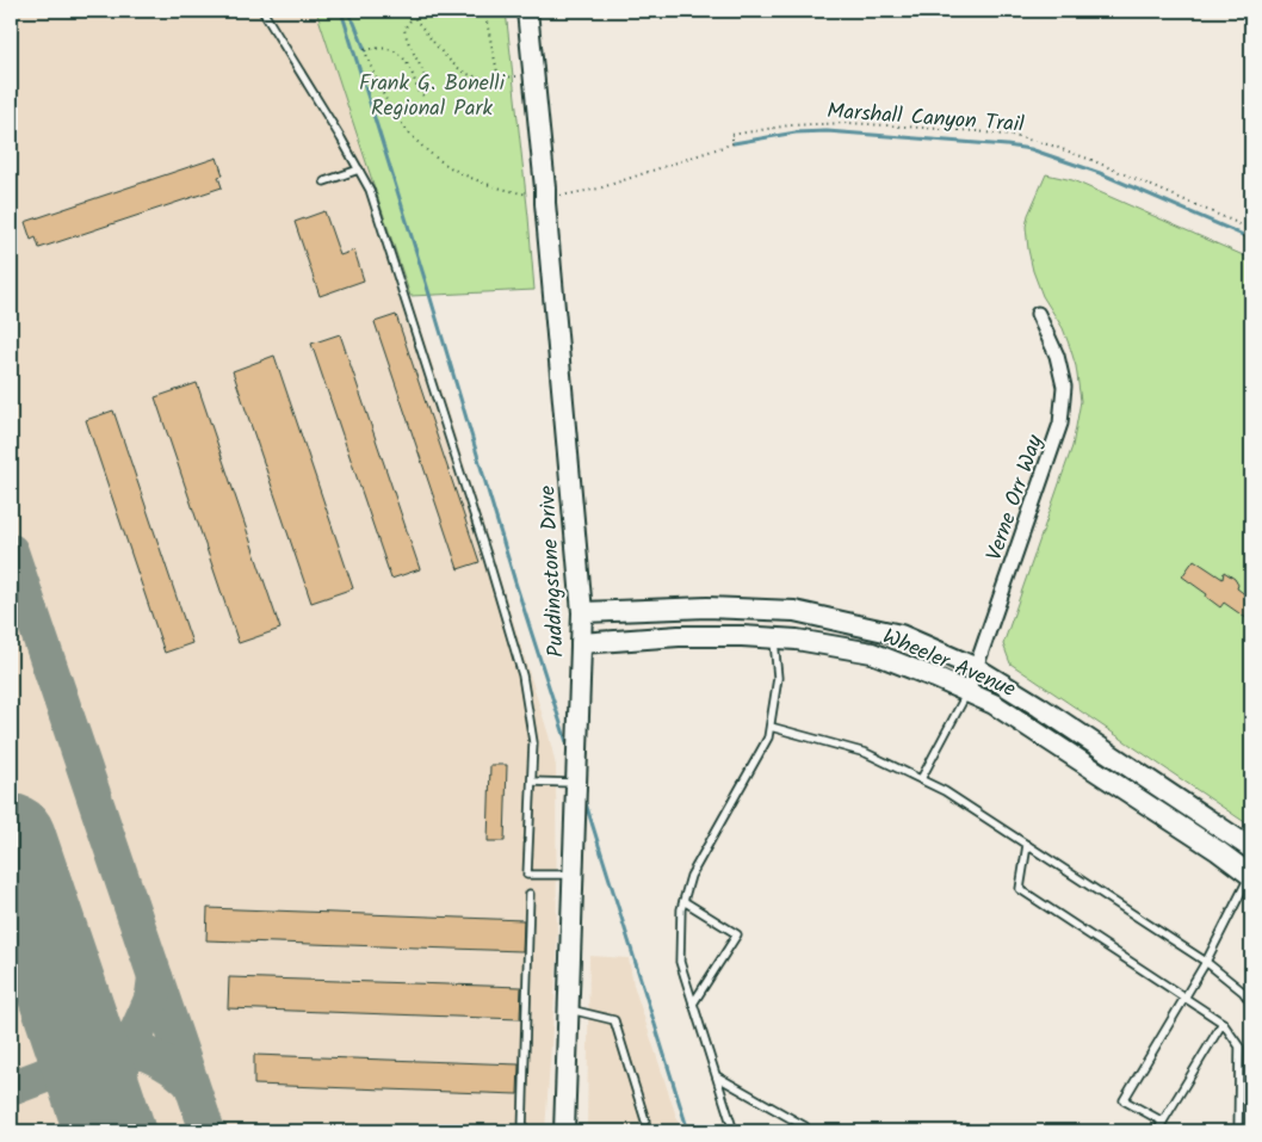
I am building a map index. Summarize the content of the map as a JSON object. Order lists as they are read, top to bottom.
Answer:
{
  "streets": {
    "street": ["Verne Orr Way", "Puddingstone Drive", "Wheeler Avenue"],
    "path": ["Marshall Canyon Trail"]
  },
  "crossings": [
    ["Verne Orr Way", "Wheeler Avenue"],
    ["Puddingstone Drive", "Wheeler Avenue"]
  ],
  "parks": ["Frank G. Bonelli Regional Park"]
}
